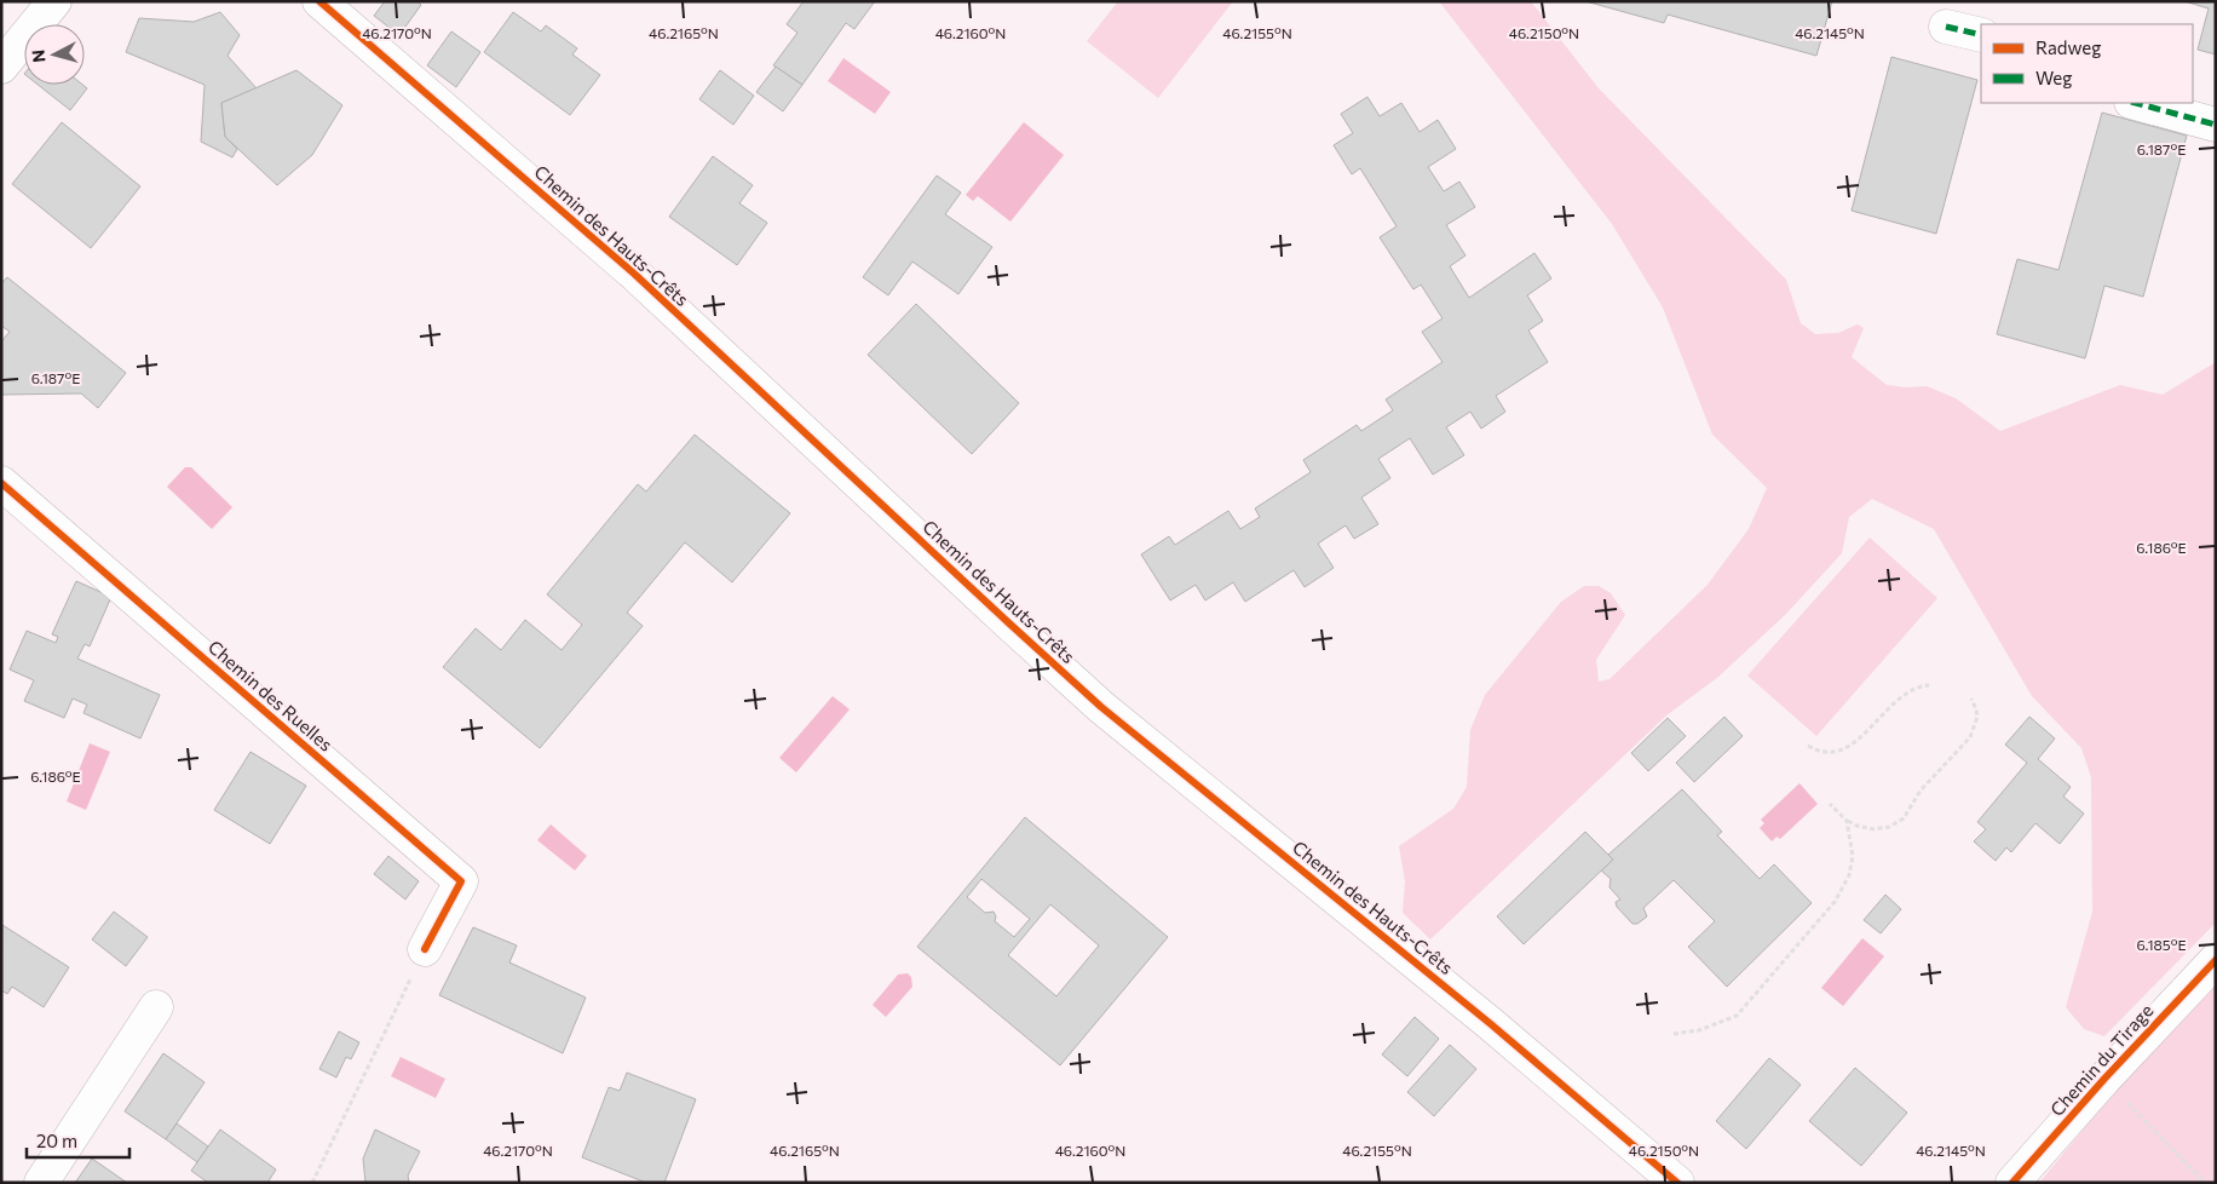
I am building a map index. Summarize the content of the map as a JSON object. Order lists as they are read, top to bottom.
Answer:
{
  "streets": {
    "street": ["Chemin des Hauts-Crêts", "Chemin des Ruelles", "Chemin du Tirage"]
  },
  "legend": ["Radweg", "Weg"],
  "scale_bar": "20 m",
  "north": "left",
  "coordinates": [
    "46.2170°N",
    "46.2165°N",
    "46.2160°N",
    "46.2155°N",
    "46.2150°N",
    "46.2145°N",
    "6.187°E",
    "6.186°E",
    "6.185°E"
  ]
}
